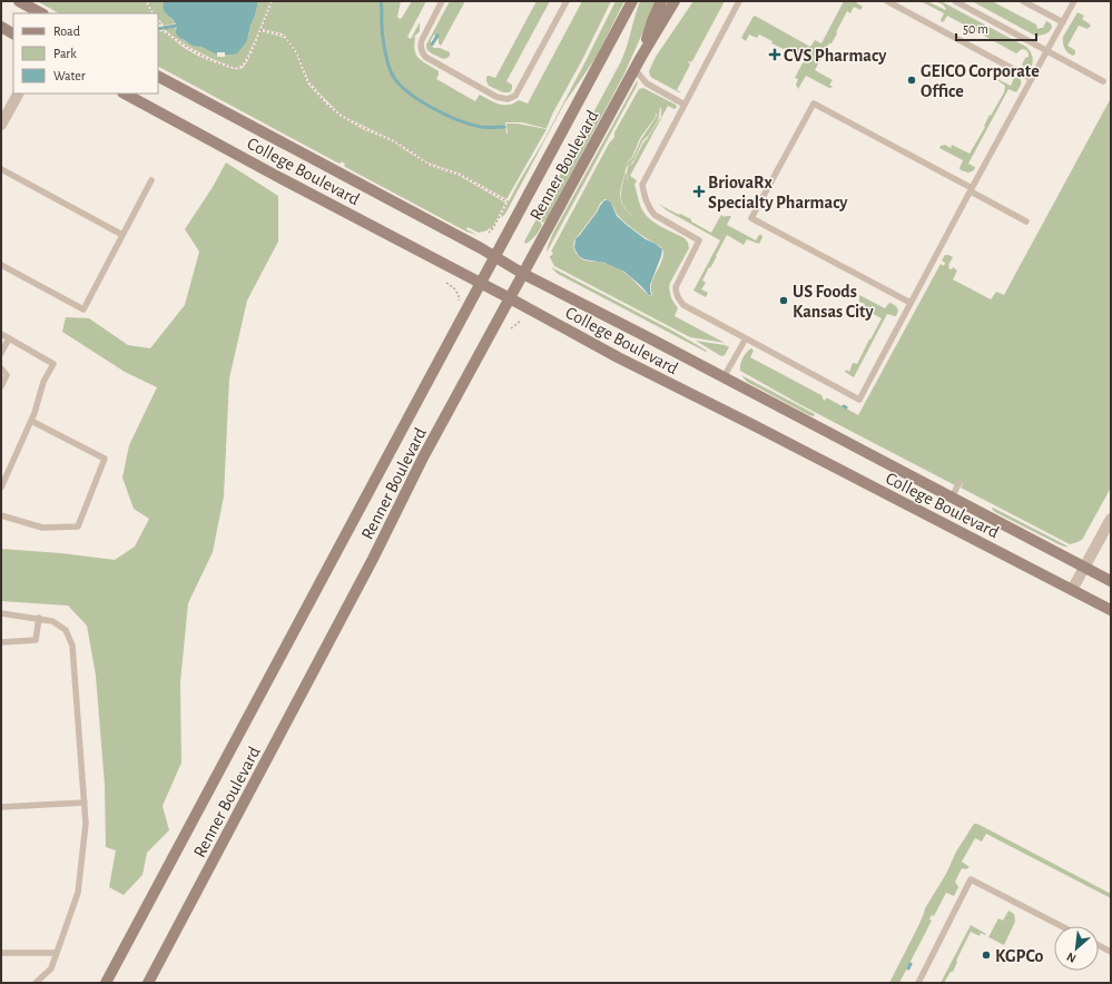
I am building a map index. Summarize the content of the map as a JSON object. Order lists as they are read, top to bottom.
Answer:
{
  "streets": {
    "main road": ["Renner Boulevard", "College Boulevard"]
  },
  "crossings": [
    ["Renner Boulevard", "College Boulevard"]
  ],
  "places": {
    "health": ["CVS Pharmacy", "BriovaRx Specialty Pharmacy"],
    "other": ["GEICO Corporate Office", "US Foods Kansas City", "KGPCo"]
  },
  "legend": ["Road", "Park", "Water"],
  "scale_bar": "50 m",
  "north": "bottom left"
}
